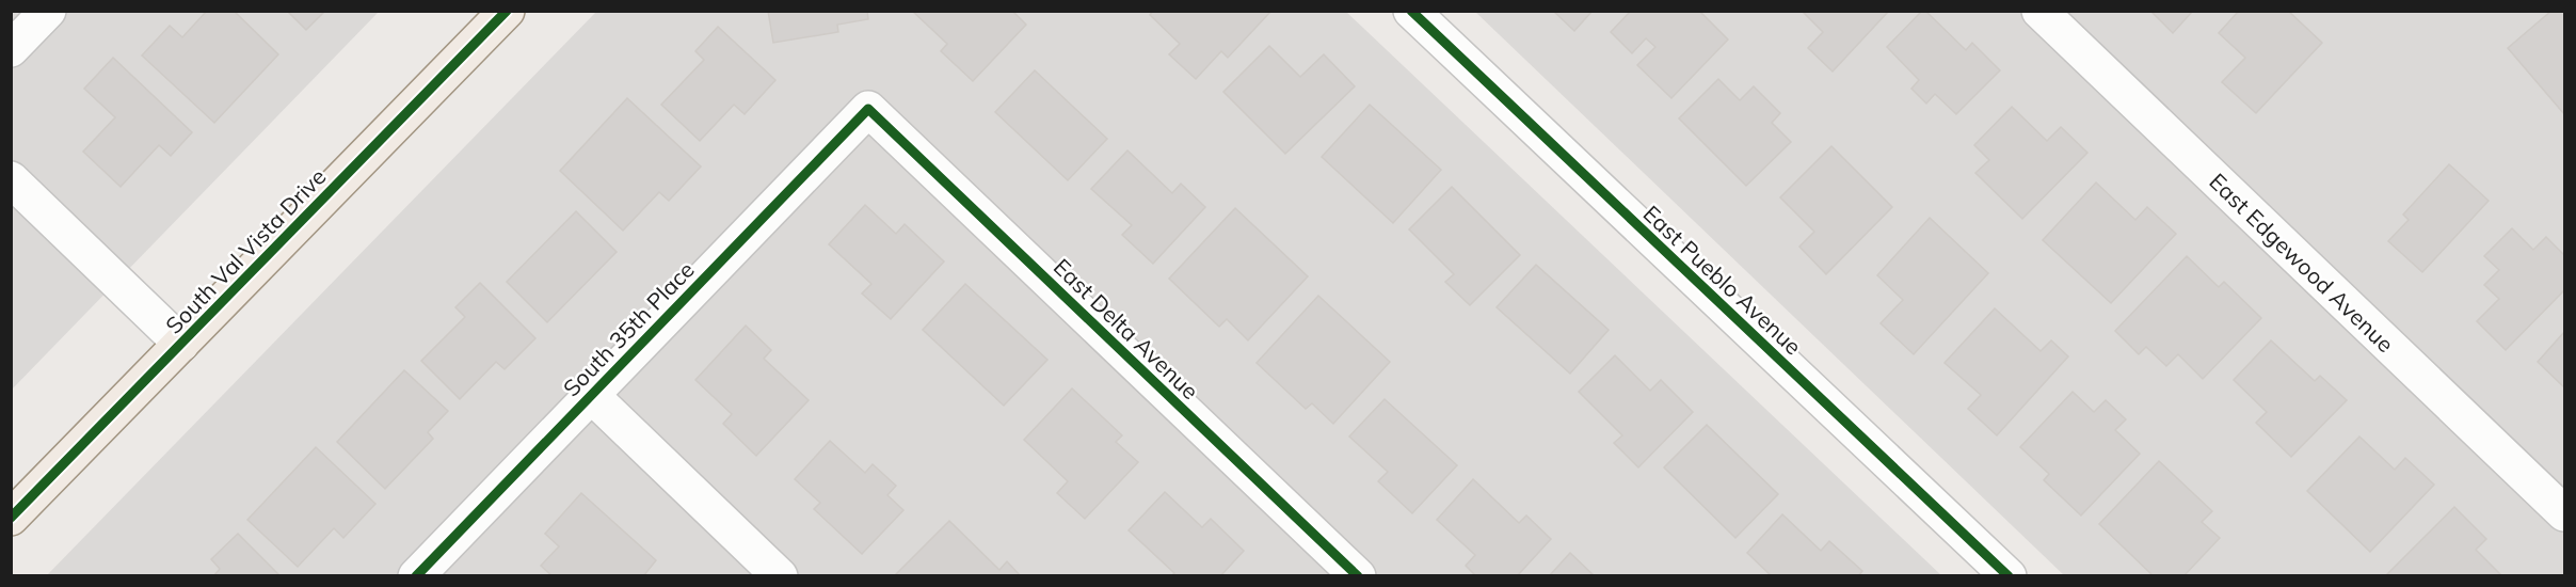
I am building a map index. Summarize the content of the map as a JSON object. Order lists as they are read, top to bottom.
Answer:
{
  "streets": {
    "main road": ["South Val Vista Drive"],
    "street": [
      "East Edgewood Avenue",
      "East Pueblo Avenue",
      "South 35th Place",
      "East Delta Avenue"
    ]
  },
  "crossings": [
    ["South 35th Place", "East Delta Avenue"]
  ]
}
